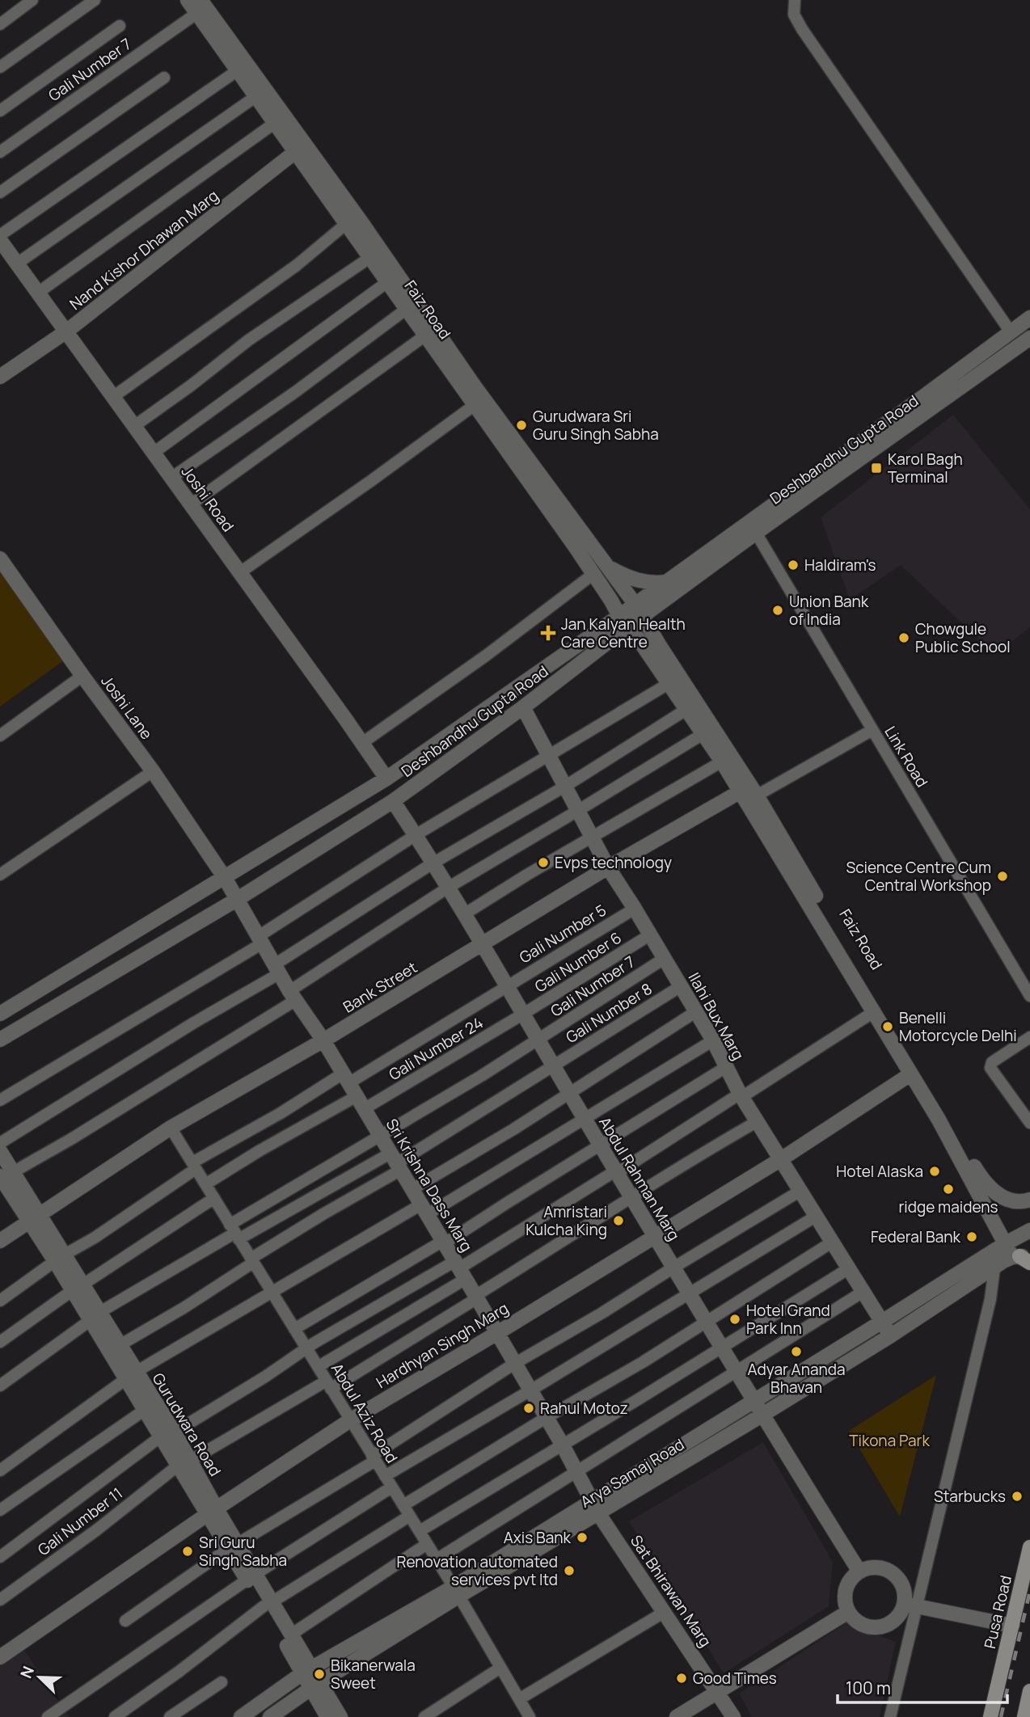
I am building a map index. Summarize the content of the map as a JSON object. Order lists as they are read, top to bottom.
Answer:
{
  "streets": {
    "main road": ["Pusa Road"],
    "street": [
      "Gali Number 7",
      "Nand Kishor Dhawan Marg",
      "Faiz Road",
      "Deshbandhu Gupta Road",
      "Joshi Road",
      "Joshi Lane",
      "Link Road",
      "Gali Number 5",
      "Gali Number 6",
      "Bank Street",
      "Gali Number 8",
      "Ilahi Bux Marg",
      "Gali Number 24",
      "Abdul Rahman Marg",
      "Sri Krishna Dass Marg",
      "Hardhyan Singh Marg",
      "Abdul Aziz Road",
      "Gurudwara Road",
      "Arya Samaj Road",
      "Gali Number 11",
      "Sat Bhirawan Marg"
    ]
  },
  "crossings": [
    ["Gali Number 7", "Faiz Road"],
    ["Gali Number 7", "Ilahi Bux Marg"],
    ["Gali Number 7", "Abdul Rahman Marg"],
    ["Gali Number 7", "Sri Krishna Dass Marg"],
    ["Gali Number 7", "Abdul Aziz Road"],
    ["Nand Kishor Dhawan Marg", "Faiz Road"],
    ["Nand Kishor Dhawan Marg", "Joshi Road"],
    ["Faiz Road", "Deshbandhu Gupta Road"],
    ["Faiz Road", "Bank Street"],
    ["Faiz Road", "Hardhyan Singh Marg"],
    ["Faiz Road", "Arya Samaj Road"],
    ["Deshbandhu Gupta Road", "Joshi Road"],
    ["Deshbandhu Gupta Road", "Joshi Lane"],
    ["Deshbandhu Gupta Road", "Link Road"],
    ["Deshbandhu Gupta Road", "Ilahi Bux Marg"],
    ["Deshbandhu Gupta Road", "Abdul Rahman Marg"],
    ["Deshbandhu Gupta Road", "Sri Krishna Dass Marg"],
    ["Joshi Lane", "Sri Krishna Dass Marg"],
    ["Gali Number 5", "Ilahi Bux Marg"],
    ["Gali Number 5", "Abdul Rahman Marg"],
    ["Gali Number 5", "Sri Krishna Dass Marg"],
    ["Gali Number 5", "Abdul Aziz Road"],
    ["Gali Number 5", "Gurudwara Road"],
    ["Gali Number 6", "Ilahi Bux Marg"],
    ["Gali Number 6", "Gali Number 24"],
    ["Gali Number 6", "Abdul Rahman Marg"],
    ["Bank Street", "Ilahi Bux Marg"],
    ["Bank Street", "Abdul Rahman Marg"],
    ["Bank Street", "Sri Krishna Dass Marg"],
    ["Bank Street", "Abdul Aziz Road"],
    ["Bank Street", "Gurudwara Road"],
    ["Gali Number 8", "Ilahi Bux Marg"],
    ["Gali Number 8", "Abdul Rahman Marg"],
    ["Gali Number 8", "Sri Krishna Dass Marg"],
    ["Ilahi Bux Marg", "Hardhyan Singh Marg"],
    ["Ilahi Bux Marg", "Arya Samaj Road"],
    ["Ilahi Bux Marg", "Gali Number 11"],
    ["Gali Number 24", "Abdul Rahman Marg"],
    ["Gali Number 24", "Sri Krishna Dass Marg"],
    ["Gali Number 24", "Abdul Aziz Road"],
    ["Abdul Rahman Marg", "Hardhyan Singh Marg"],
    ["Abdul Rahman Marg", "Arya Samaj Road"],
    ["Abdul Rahman Marg", "Gali Number 11"],
    ["Sri Krishna Dass Marg", "Hardhyan Singh Marg"],
    ["Sri Krishna Dass Marg", "Arya Samaj Road"],
    ["Sri Krishna Dass Marg", "Gali Number 11"],
    ["Sri Krishna Dass Marg", "Sat Bhirawan Marg"],
    ["Hardhyan Singh Marg", "Abdul Aziz Road"],
    ["Hardhyan Singh Marg", "Gurudwara Road"],
    ["Abdul Aziz Road", "Arya Samaj Road"],
    ["Abdul Aziz Road", "Gali Number 11"],
    ["Gurudwara Road", "Arya Samaj Road"],
    ["Gurudwara Road", "Gali Number 11"],
    ["Arya Samaj Road", "Sat Bhirawan Marg"]
  ],
  "parks": ["Tikona Park"],
  "places": {
    "other": [
      "Gurudwara Sri Guru Singh Sabha",
      "Haldiram's",
      "Union Bank of India",
      "Chowgule Public School",
      "Evps technology",
      "Science Centre Cum Central Workshop",
      "Benelli Motorcycle Delhi",
      "Hotel Alaska",
      "ridge maidens",
      "Amristari Kulcha King",
      "Federal Bank",
      "Hotel Grand Park Inn",
      "Adyar Ananda Bhavan",
      "Rahul Motoz",
      "Starbucks",
      "Axis Bank",
      "Sri Guru Singh Sabha",
      "Renovation automated services pvt ltd",
      "Bikanerwala Sweet",
      "Good Times"
    ],
    "transit": ["Karol Bagh Terminal"],
    "health": ["Jan Kalyan Health Care Centre"]
  },
  "scale_bar": "100 m",
  "north": "top left"
}
